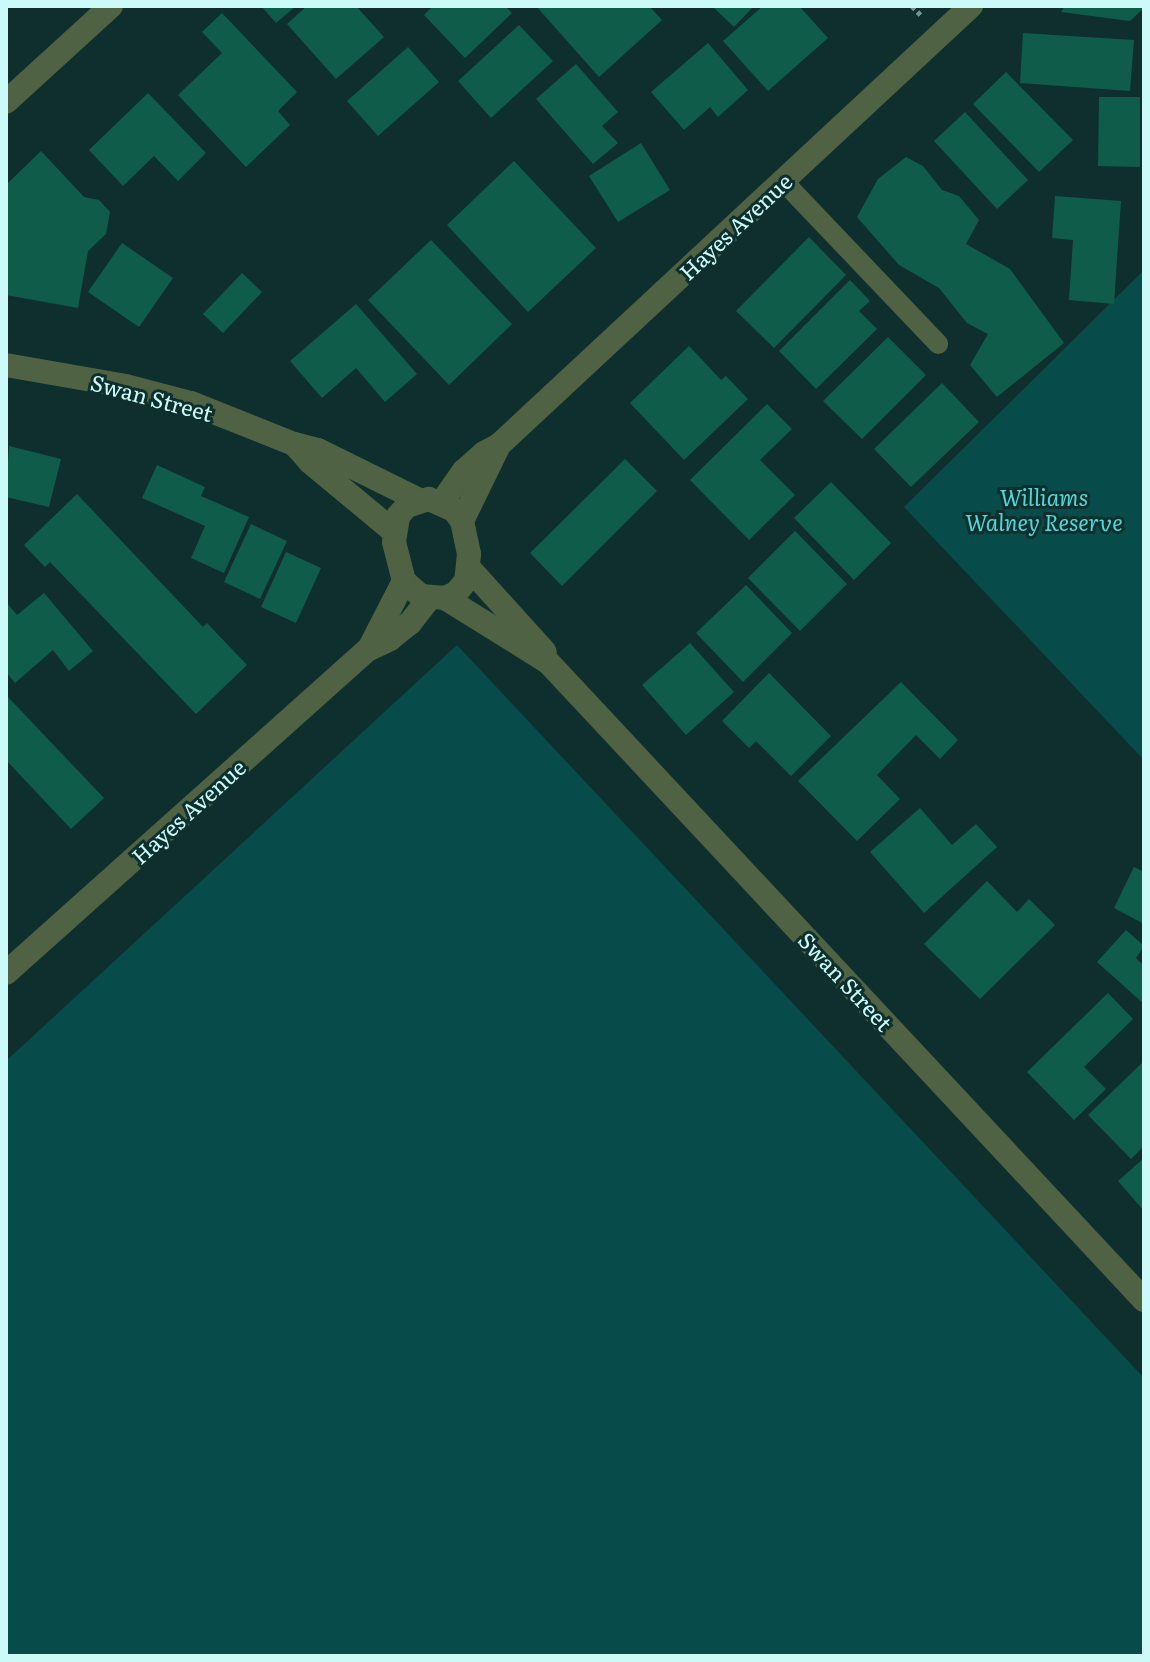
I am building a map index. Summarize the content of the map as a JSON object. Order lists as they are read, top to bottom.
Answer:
{
  "streets": {
    "street": ["Hayes Avenue", "Swan Street"]
  },
  "crossings": [
    ["Hayes Avenue", "Swan Street"]
  ],
  "parks": ["Williams Walney Reserve"]
}
